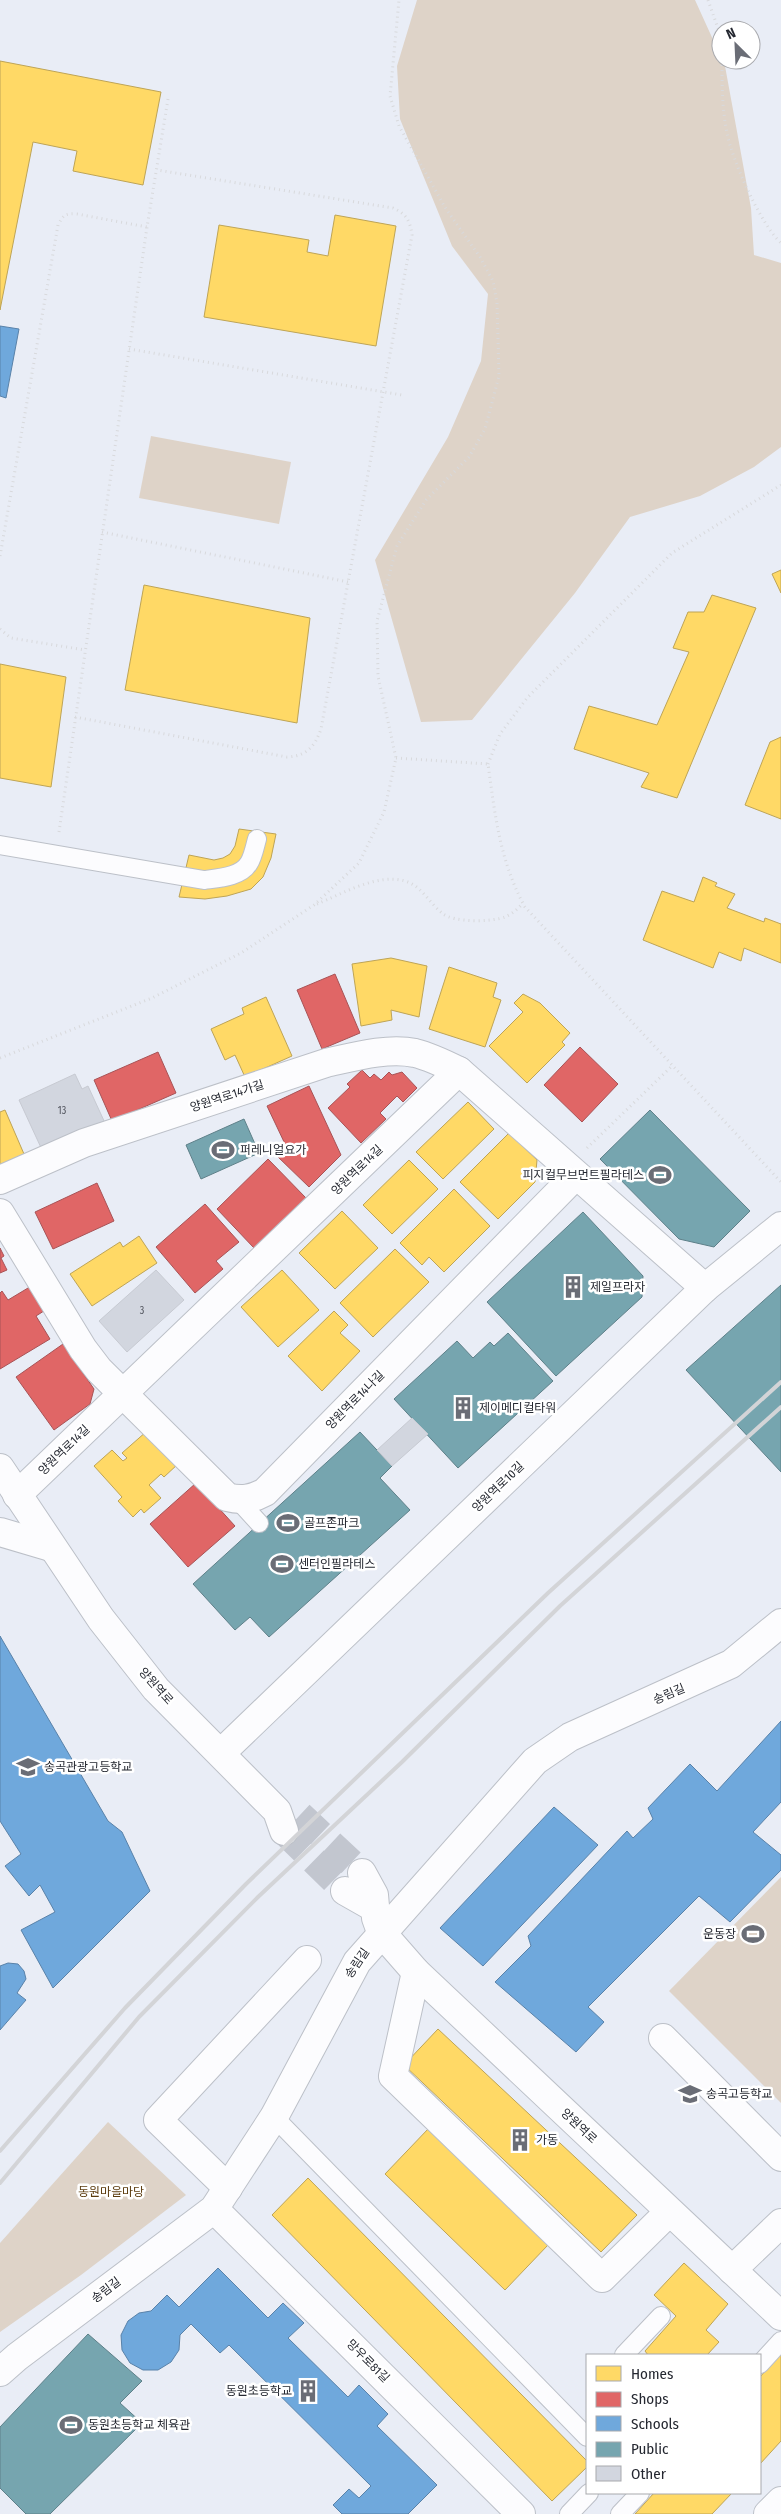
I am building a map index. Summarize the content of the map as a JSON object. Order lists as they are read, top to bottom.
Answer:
{
  "streets": {
    "street": [
      "양원역로14가길",
      "양원역로14길",
      "양원역로14나길",
      "양원역로10길",
      "양원역로",
      "송림길",
      "망우로81길"
    ]
  },
  "crossings": [
    ["양원역로14가길", "양원역로14길"],
    ["양원역로14길", "양원역로"],
    ["양원역로10길", "양원역로"],
    ["양원역로", "송림길"],
    ["송림길", "망우로81길"]
  ],
  "parks": ["동원마을마당"],
  "places": {
    "sports": [
      "퍼레니얼요가",
      "피지컬무브먼트필라테스",
      "골프존파크",
      "센터인필라테스",
      "운동장",
      "동원초등학교 체육관"
    ],
    "building": [
      "제일프라자",
      "제이메디컬타워",
      "가동",
      "동원초등학교"
    ],
    "school or university": ["송곡관광고등학교", "송곡고등학교"]
  },
  "house_numbers": ["13", "3"],
  "legend": [
    "Homes",
    "Shops",
    "Schools",
    "Public",
    "Other"
  ],
  "north": "top left"
}
